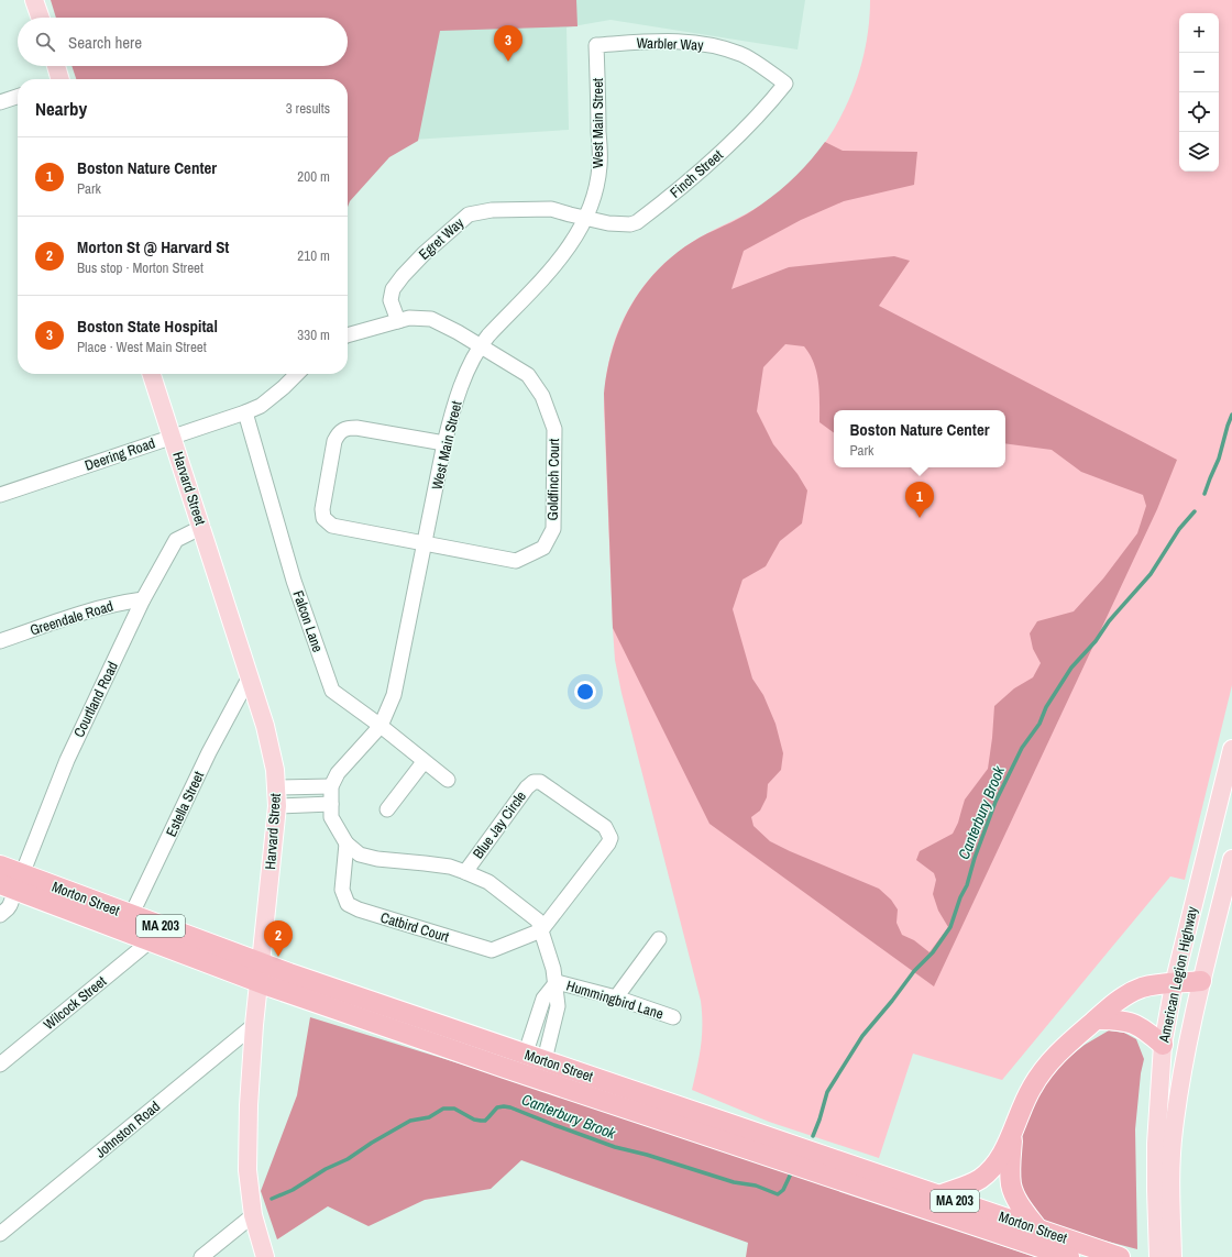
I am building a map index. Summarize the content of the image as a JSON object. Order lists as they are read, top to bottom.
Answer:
{
  "streets": {
    "highway": ["Morton Street", "MA 203"],
    "main road": ["Harvard Street", "American Legion Highway"],
    "street": [
      "Warbler Way",
      "West Main Street",
      "Finch Street",
      "Egret Way",
      "Deering Road",
      "Goldfinch Court",
      "Greendale Road",
      "Falcon Lane",
      "Courtland Road",
      "Estella Street",
      "Blue Jay Circle",
      "Catbird Court",
      "Hummingbird Lane",
      "Wilcock Street",
      "Johnston Road"
    ]
  },
  "crossings": [
    ["Warbler Way", "West Main Street"],
    ["Warbler Way", "Finch Street"],
    ["West Main Street", "Finch Street"],
    ["West Main Street", "Egret Way"],
    ["West Main Street", "Goldfinch Court"],
    ["West Main Street", "Falcon Lane"],
    ["Finch Street", "Egret Way"],
    ["Deering Road", "Harvard Street"],
    ["Deering Road", "Falcon Lane"],
    ["Harvard Street", "Courtland Road"],
    ["Harvard Street", "Estella Street"],
    ["Harvard Street", "Morton Street"],
    ["Harvard Street", "Johnston Road"],
    ["Greendale Road", "Courtland Road"],
    ["Courtland Road", "Morton Street"],
    ["Estella Street", "Morton Street"],
    ["Blue Jay Circle", "Catbird Court"],
    ["Morton Street", "Wilcock Street"]
  ],
  "water": ["Canterbury Brook"],
  "page": {
    "map_buttons": ["+", "−"],
    "search": "Search here",
    "pins": ["3", "1", "2"],
    "heading": ["Nearby", "3 results"],
    "list": [
      {
        "mark": "1",
        "name": "Boston Nature Center",
        "note": "Park",
        "value": "200 m"
      },
      {
        "mark": "2",
        "name": "Morton St @ Harvard St",
        "note": "Bus stop · Morton Street",
        "value": "210 m"
      },
      {
        "mark": "3",
        "name": "Boston State Hospital",
        "note": "Place · West Main Street",
        "value": "330 m"
      }
    ],
    "popup": ["Boston Nature Center", "Park"]
  }
}
